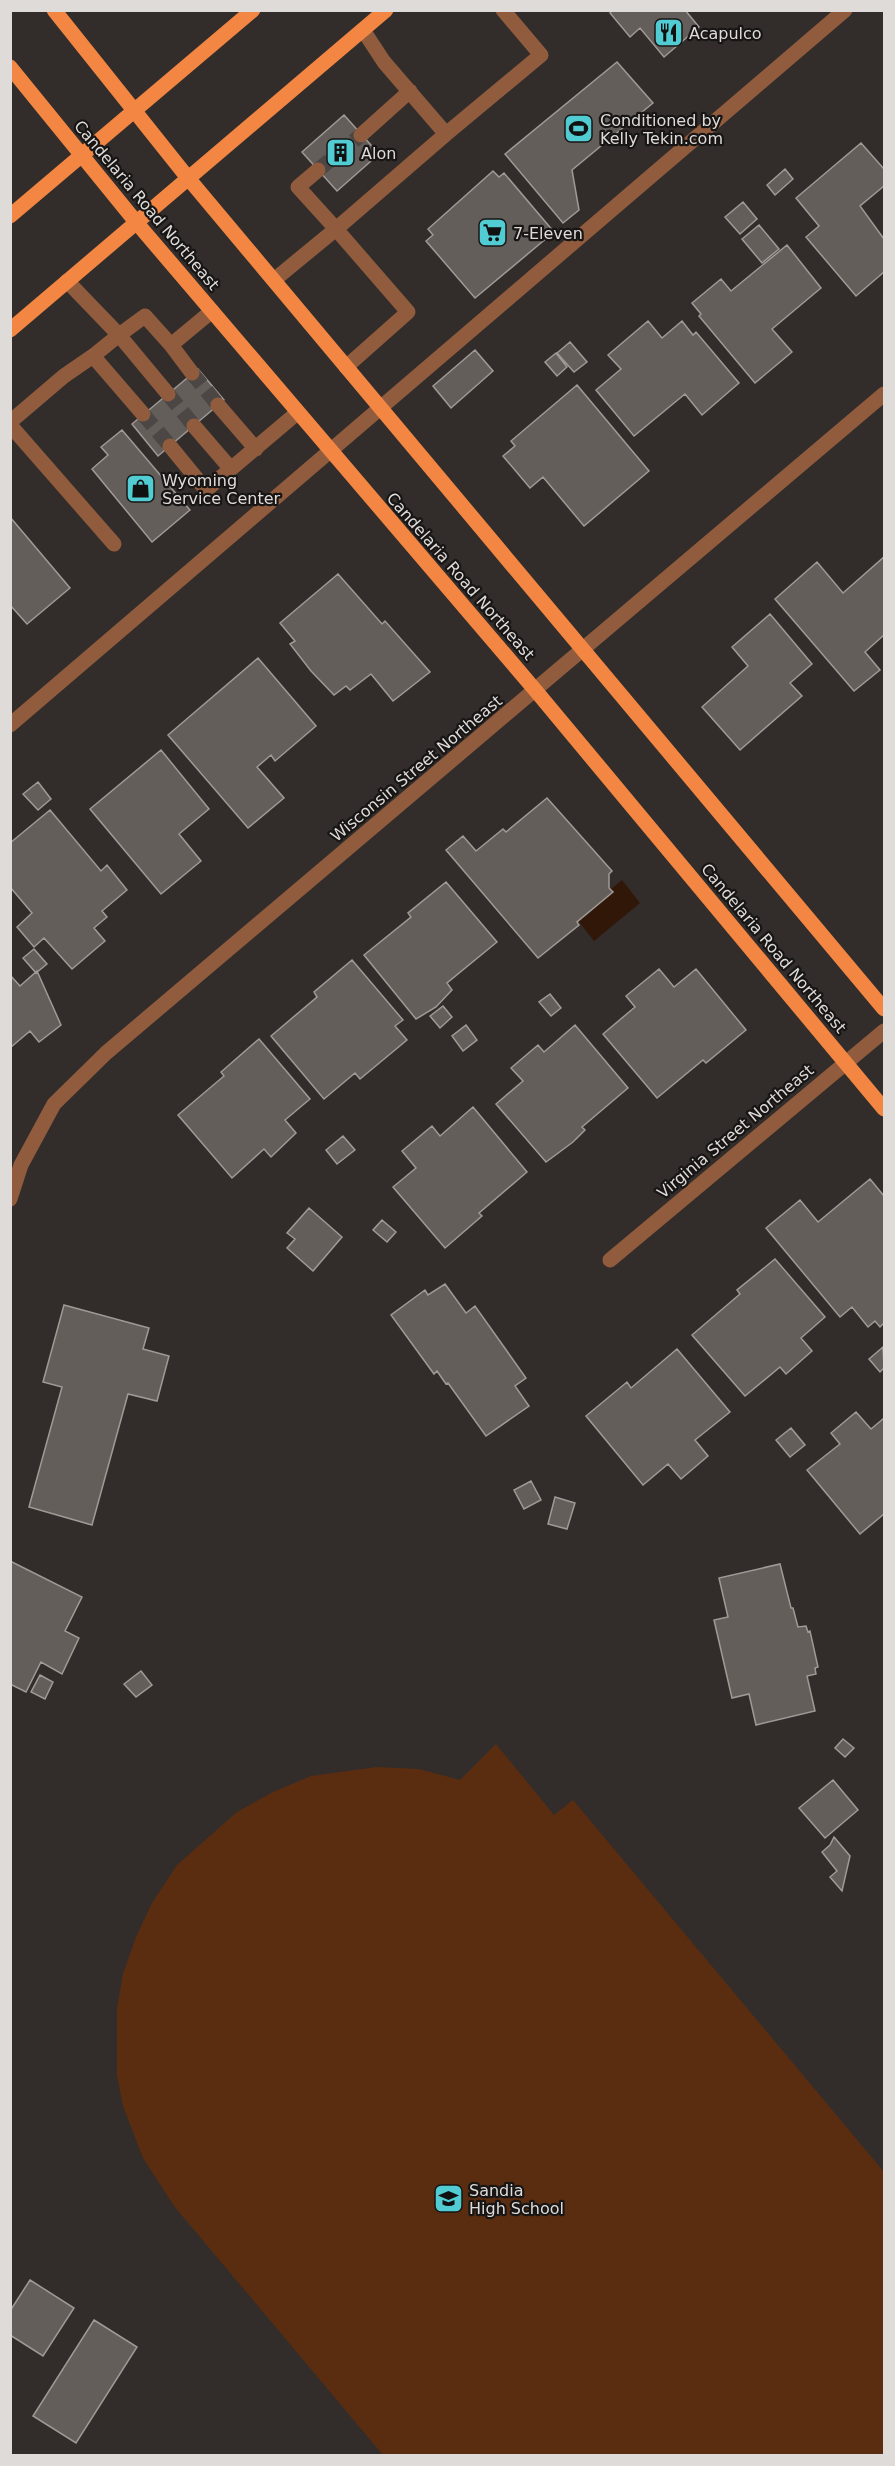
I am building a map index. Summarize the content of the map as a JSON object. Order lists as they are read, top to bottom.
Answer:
{
  "streets": {
    "main road": ["Candelaria Road Northeast"],
    "street": ["Wisconsin Street Northeast", "Virginia Street Northeast"]
  },
  "crossings": [
    ["Candelaria Road Northeast", "Wisconsin Street Northeast"],
    ["Candelaria Road Northeast", "Virginia Street Northeast"]
  ],
  "places": {
    "restaurant": ["Acapulco"],
    "sports": ["Conditioned by Kelly Tekin.com"],
    "building": ["Alon"],
    "supermarket": ["7-Eleven"],
    "shop": ["Wyoming Service Center"],
    "school or university": ["Sandia High School"]
  }
}
